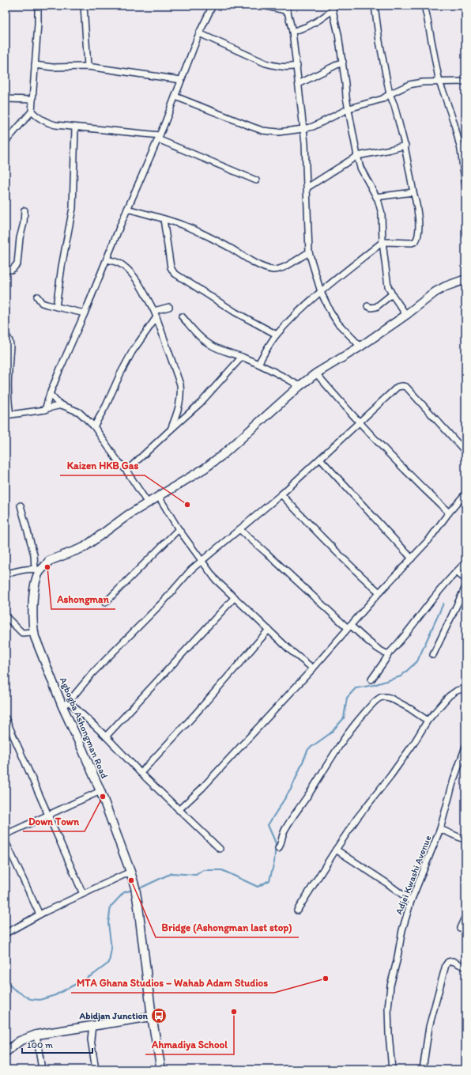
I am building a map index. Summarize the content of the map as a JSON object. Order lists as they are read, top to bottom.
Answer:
{
  "streets": {
    "street": ["Agbogba Ashongman Road", "Adjei Kwashi Avenue"]
  },
  "places": {
    "other": [
      "Kaizen HKB Gas",
      "Ashongman",
      "Down Town",
      "Bridge (Ashongman last stop)",
      "MTA Ghana Studios – Wahab Adam Studios",
      "Ahmadiya School"
    ],
    "bus stop": ["Abidjan Junction"]
  },
  "scale_bar": "100 m"
}
